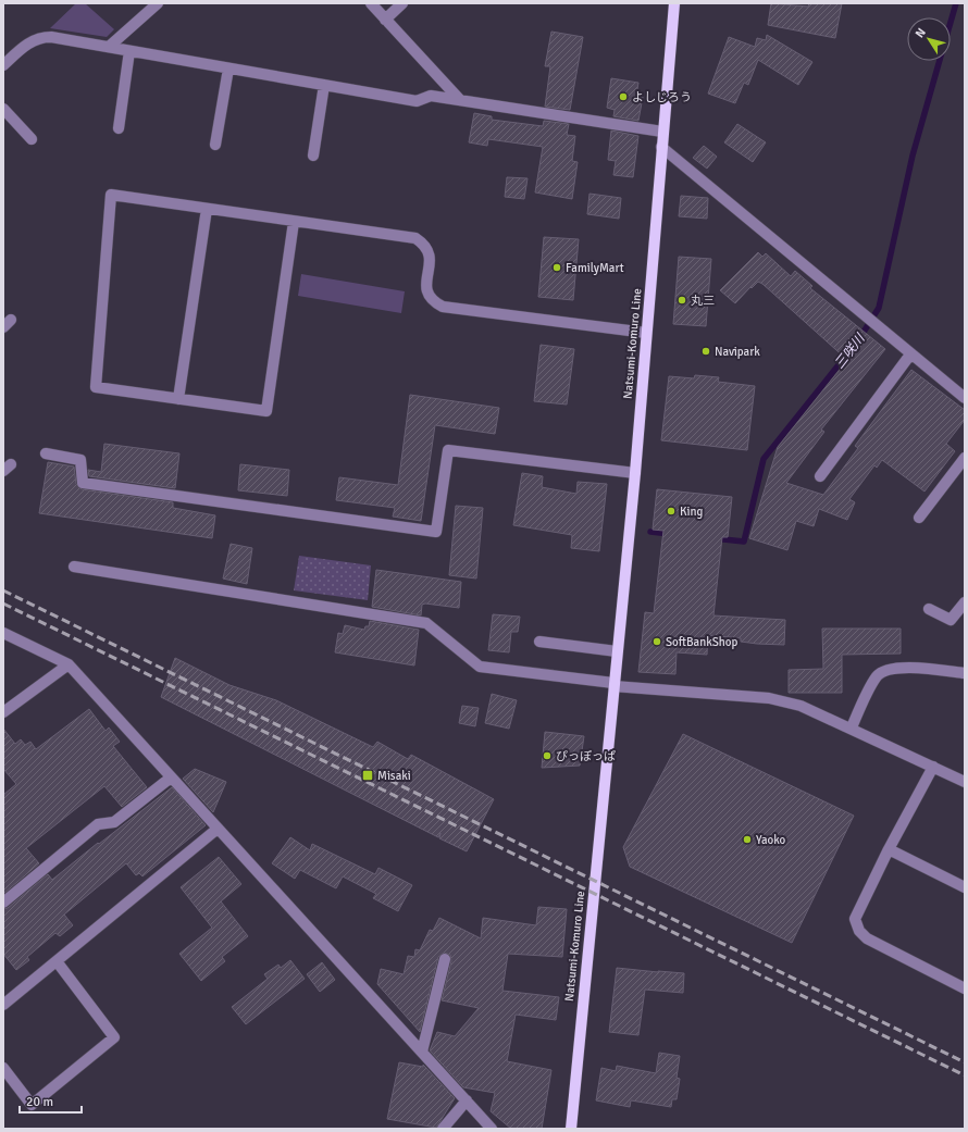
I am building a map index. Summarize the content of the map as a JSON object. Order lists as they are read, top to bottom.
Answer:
{
  "streets": {
    "main road": ["Natsumi-Komuro Line"]
  },
  "water": ["三咲川"],
  "places": {
    "other": [
      "よしじろう",
      "FamilyMart",
      "丸三",
      "Navipark",
      "King",
      "SoftBankShop",
      "ぴっぽっぱ",
      "Yaoko"
    ],
    "transit": ["Misaki"]
  },
  "scale_bar": "20 m",
  "north": "top left"
}
